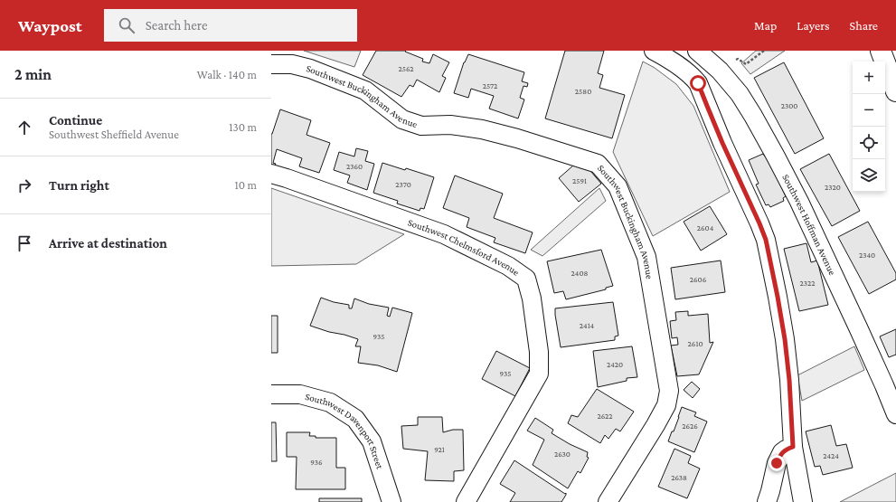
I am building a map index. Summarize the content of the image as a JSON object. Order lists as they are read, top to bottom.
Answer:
{
  "streets": {
    "street": [
      "Southwest Buckingham Avenue",
      "Southwest Hoffman Avenue",
      "Southwest Chelmsford Avenue",
      "Southwest Davenport Street"
    ]
  },
  "house_numbers": [
    "2562",
    "2572",
    "2580",
    "2300",
    "2360",
    "2591",
    "2370",
    "2320",
    "2604",
    "2340",
    "2408",
    "2606",
    "2322",
    "2414",
    "935",
    "2610",
    "2420",
    "935",
    "2622",
    "2626",
    "921",
    "2630",
    "2424",
    "936",
    "2638"
  ],
  "page": {
    "header": "Waypost",
    "search": "Search here",
    "nav": ["Map", "Layers", "Share"],
    "heading": ["2 min", "Walk · 140 m"],
    "map_buttons": ["+", "−"],
    "list": [
      ["Continue", "Southwest Sheffield Avenue", "130 m"],
      ["Turn right", "10 m"],
      "Arrive at destination"
    ]
  }
}
